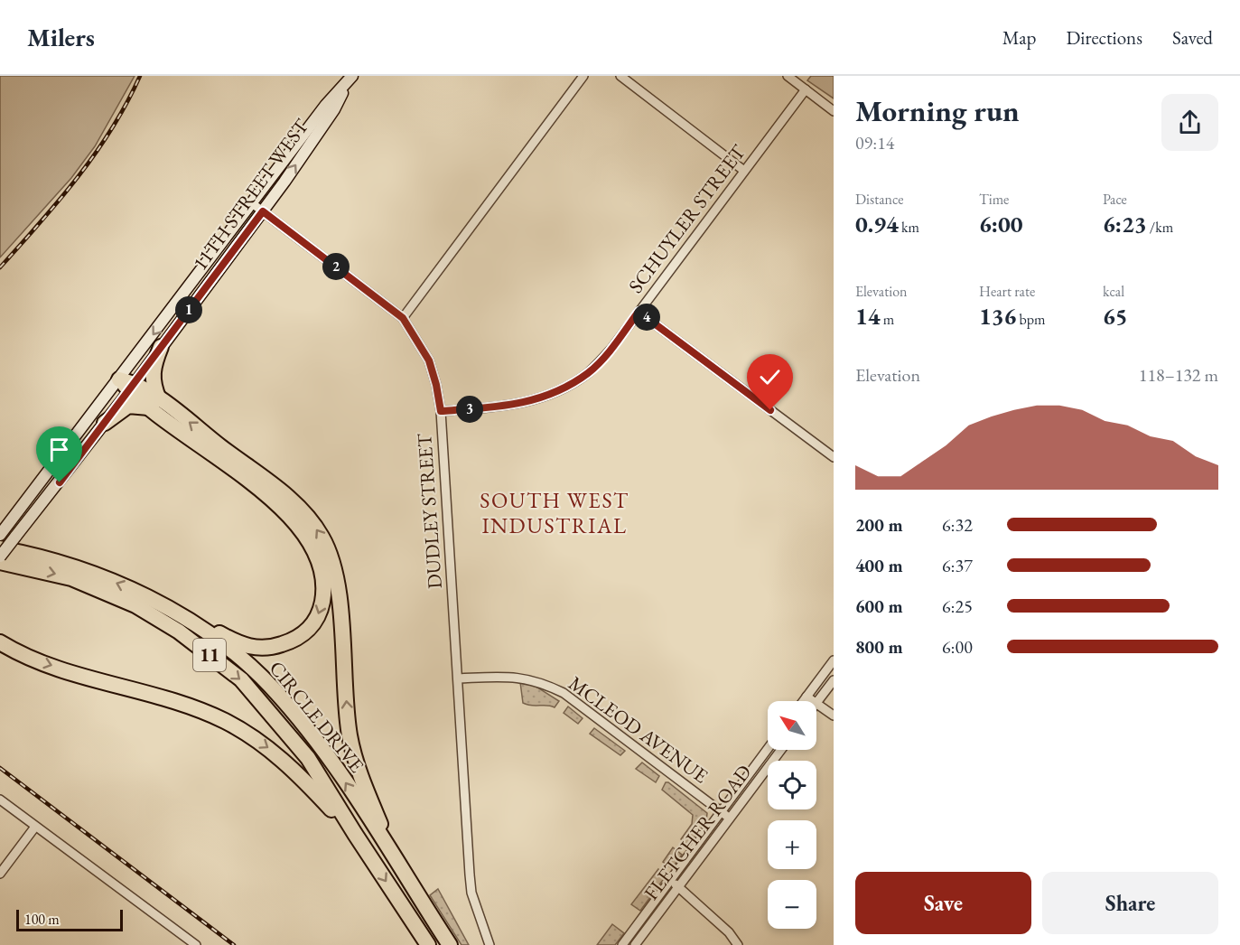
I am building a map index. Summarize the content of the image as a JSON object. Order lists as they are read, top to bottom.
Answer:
{
  "streets": {
    "highway": ["11", "CIRCLE DRIVE"],
    "main road": ["11TH STREET WEST"],
    "street": [
      "SCHUYLER STREET",
      "DUDLEY STREET",
      "MCLEOD AVENUE",
      "FLETCHER ROAD"
    ]
  },
  "crossings": [
    ["SCHUYLER STREET", "DUDLEY STREET"],
    ["DUDLEY STREET", "MCLEOD AVENUE"],
    ["MCLEOD AVENUE", "FLETCHER ROAD"]
  ],
  "districts": ["SOUTH WEST INDUSTRIAL"],
  "scale_bar": "100 m",
  "north": "top left",
  "page": {
    "header": "Milers",
    "nav": ["Map", "Directions", "Saved"],
    "heading": ["Morning run", "09:14"],
    "stats": [
      ["Distance", "0.94 km"],
      ["Time", "6:00"],
      ["Pace", "6:23 /km"],
      ["Elevation", "14 m"],
      ["Heart rate", "136 bpm"],
      ["kcal", "65"]
    ],
    "pins": [
      "2",
      "1",
      "4",
      "3"
    ],
    "chart": ["Elevation", "118–132 m"],
    "list": [
      {
        "name": "200 m",
        "note": "6:32"
      },
      {
        "name": "400 m",
        "note": "6:37"
      },
      {
        "name": "600 m",
        "note": "6:25"
      },
      {
        "name": "800 m",
        "note": "6:00"
      }
    ],
    "map_buttons": ["+", "−"],
    "buttons": ["Save", "Share"],
    "scale": "100 m"
  }
}
